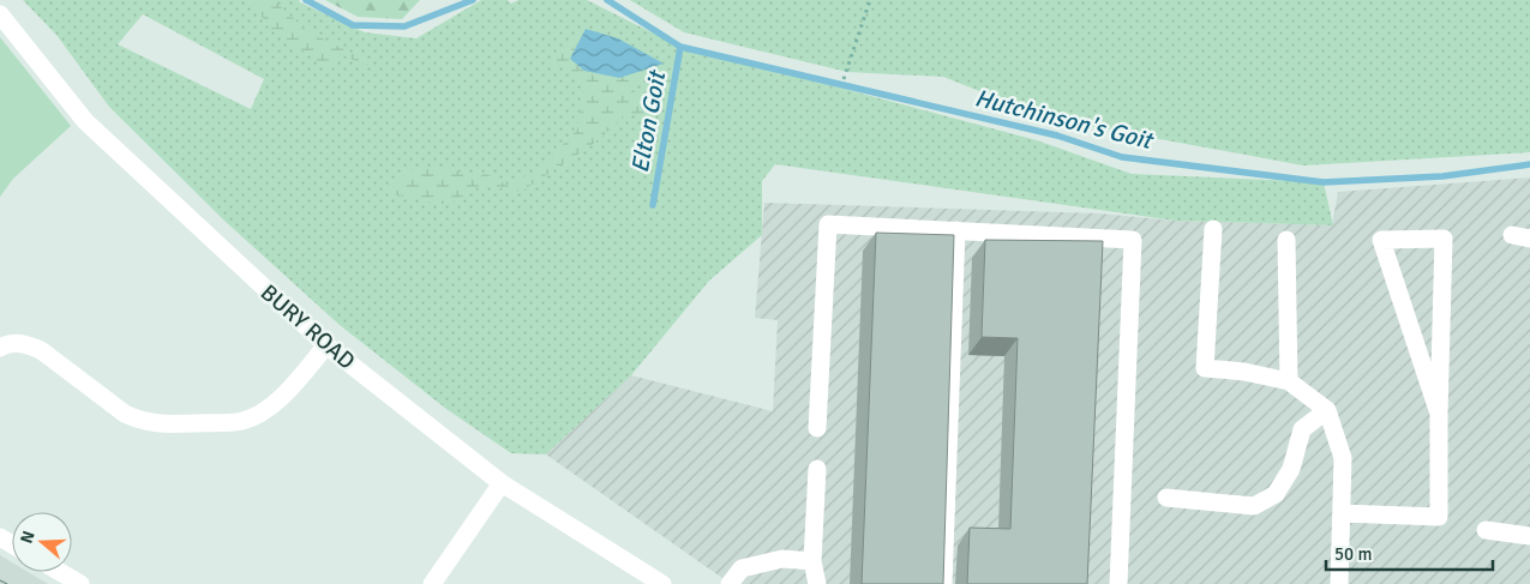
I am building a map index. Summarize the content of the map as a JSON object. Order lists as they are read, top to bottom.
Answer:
{
  "streets": {
    "street": ["BURY ROAD"]
  },
  "water": ["Hutchinson's Goit", "Elton Goit"],
  "scale_bar": "50 m",
  "north": "left"
}
